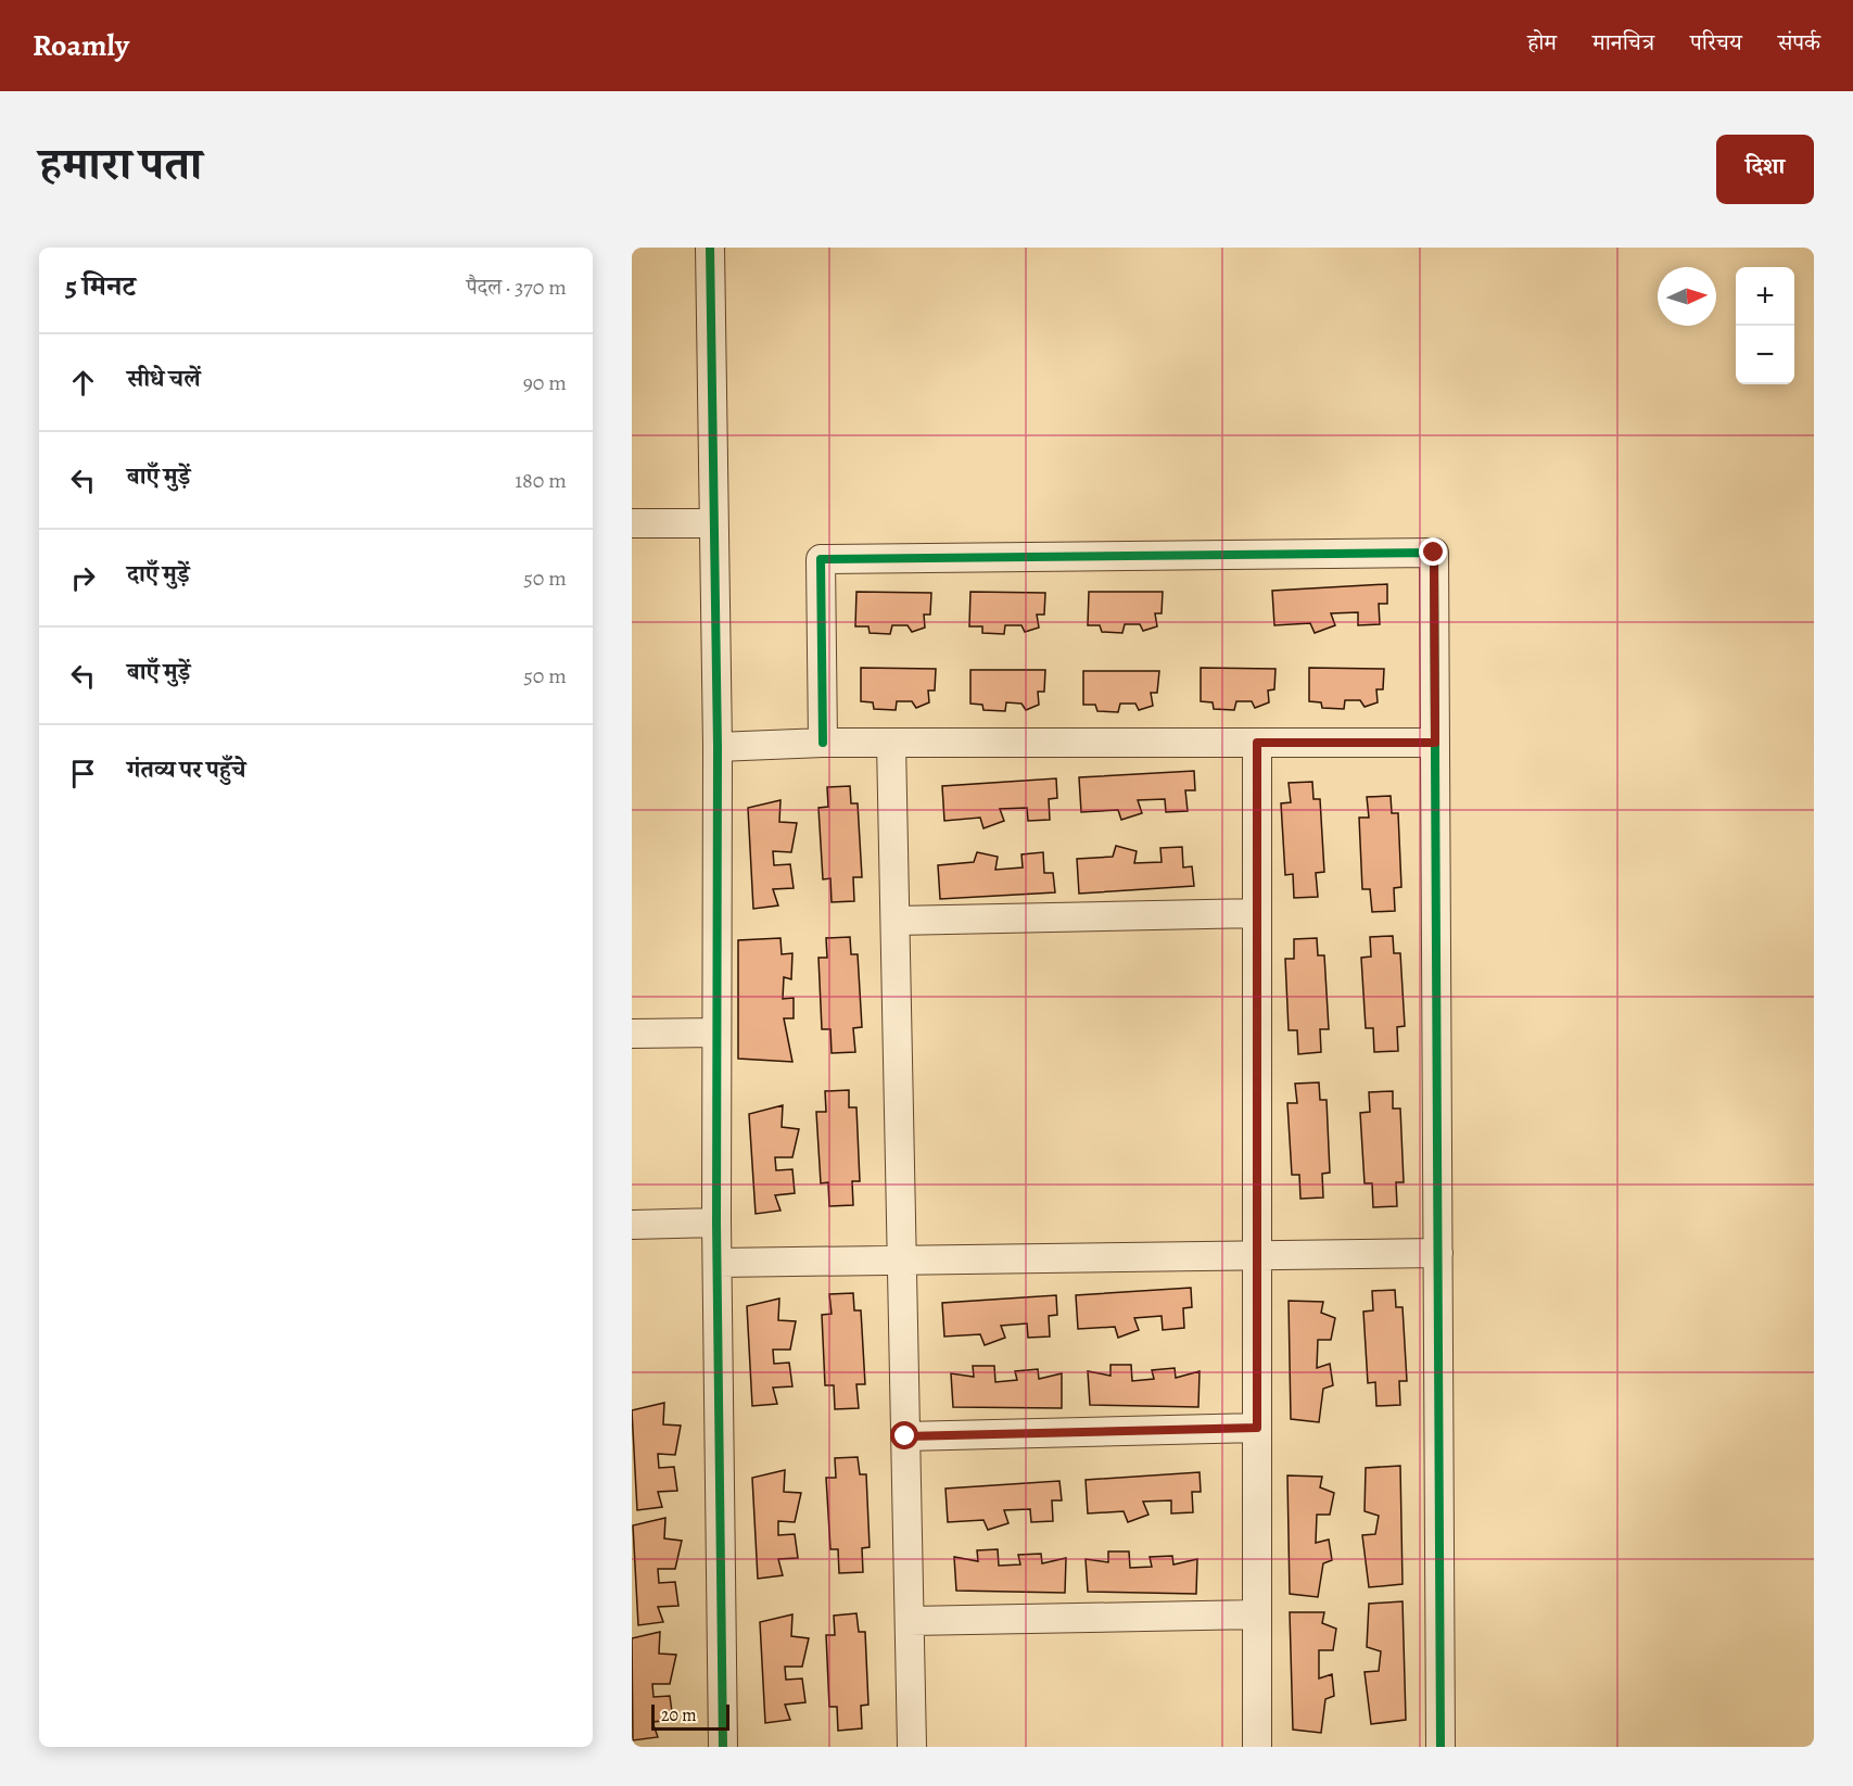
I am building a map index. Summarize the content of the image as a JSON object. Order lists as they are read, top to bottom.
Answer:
{
  "scale_bar": "20 m",
  "north": "right",
  "page": {
    "header": "Roamly",
    "nav": [
      "होम",
      "मानचित्र",
      "परिचय",
      "संपर्क"
    ],
    "title": "हमारा पता",
    "buttons": "दिशा",
    "heading": ["5 मिनट", "पैदल · 370 m"],
    "map_buttons": ["+", "−"],
    "list": [
      ["सीधे चलें", "90 m"],
      ["बाएँ मुड़ें", "180 m"],
      ["दाएँ मुड़ें", "50 m"],
      ["बाएँ मुड़ें", "50 m"],
      "गंतव्य पर पहुँचे"
    ],
    "scale": "20 m"
  }
}
